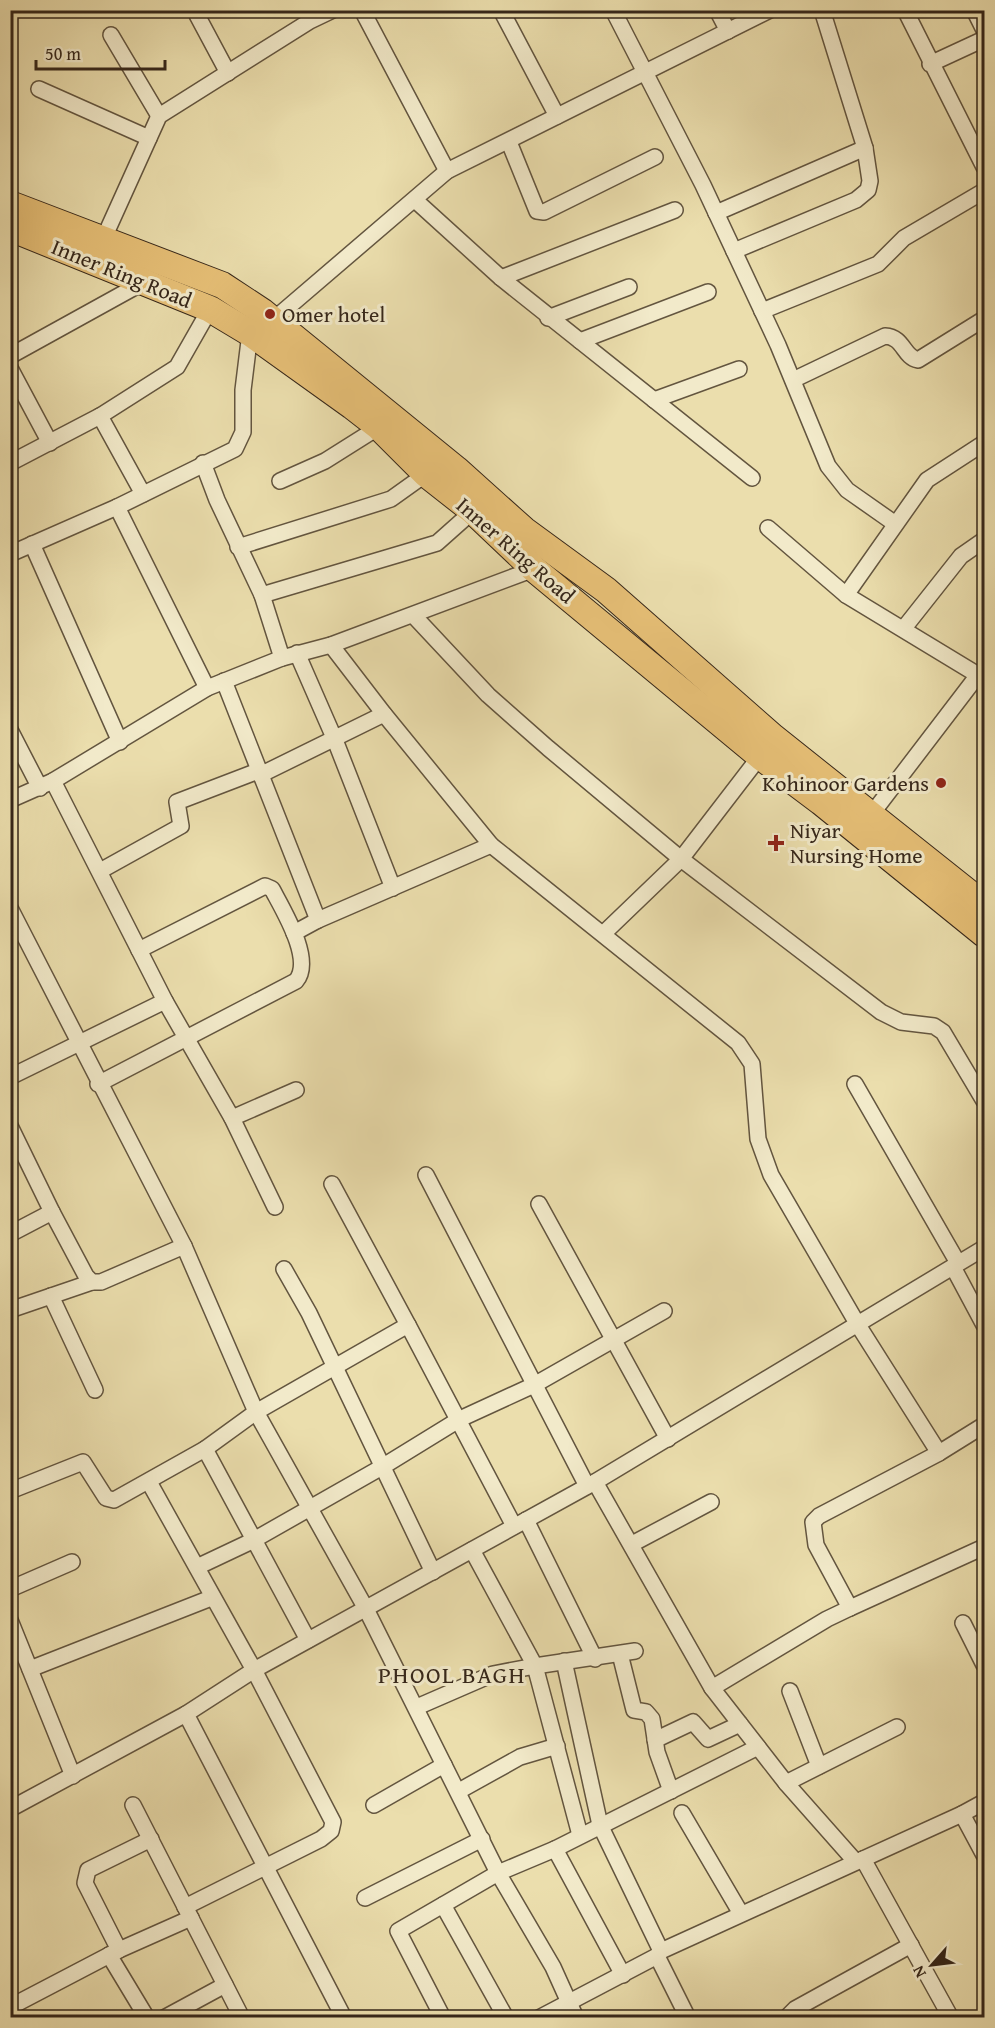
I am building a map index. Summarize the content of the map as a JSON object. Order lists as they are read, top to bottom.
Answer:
{
  "streets": {
    "highway": ["Inner Ring Road"]
  },
  "districts": ["PHOOL BAGH"],
  "places": {
    "other": ["Omer hotel", "Kohinoor Gardens"],
    "health": ["Niyar Nursing Home"]
  },
  "scale_bar": "50 m",
  "north": "bottom left"
}
